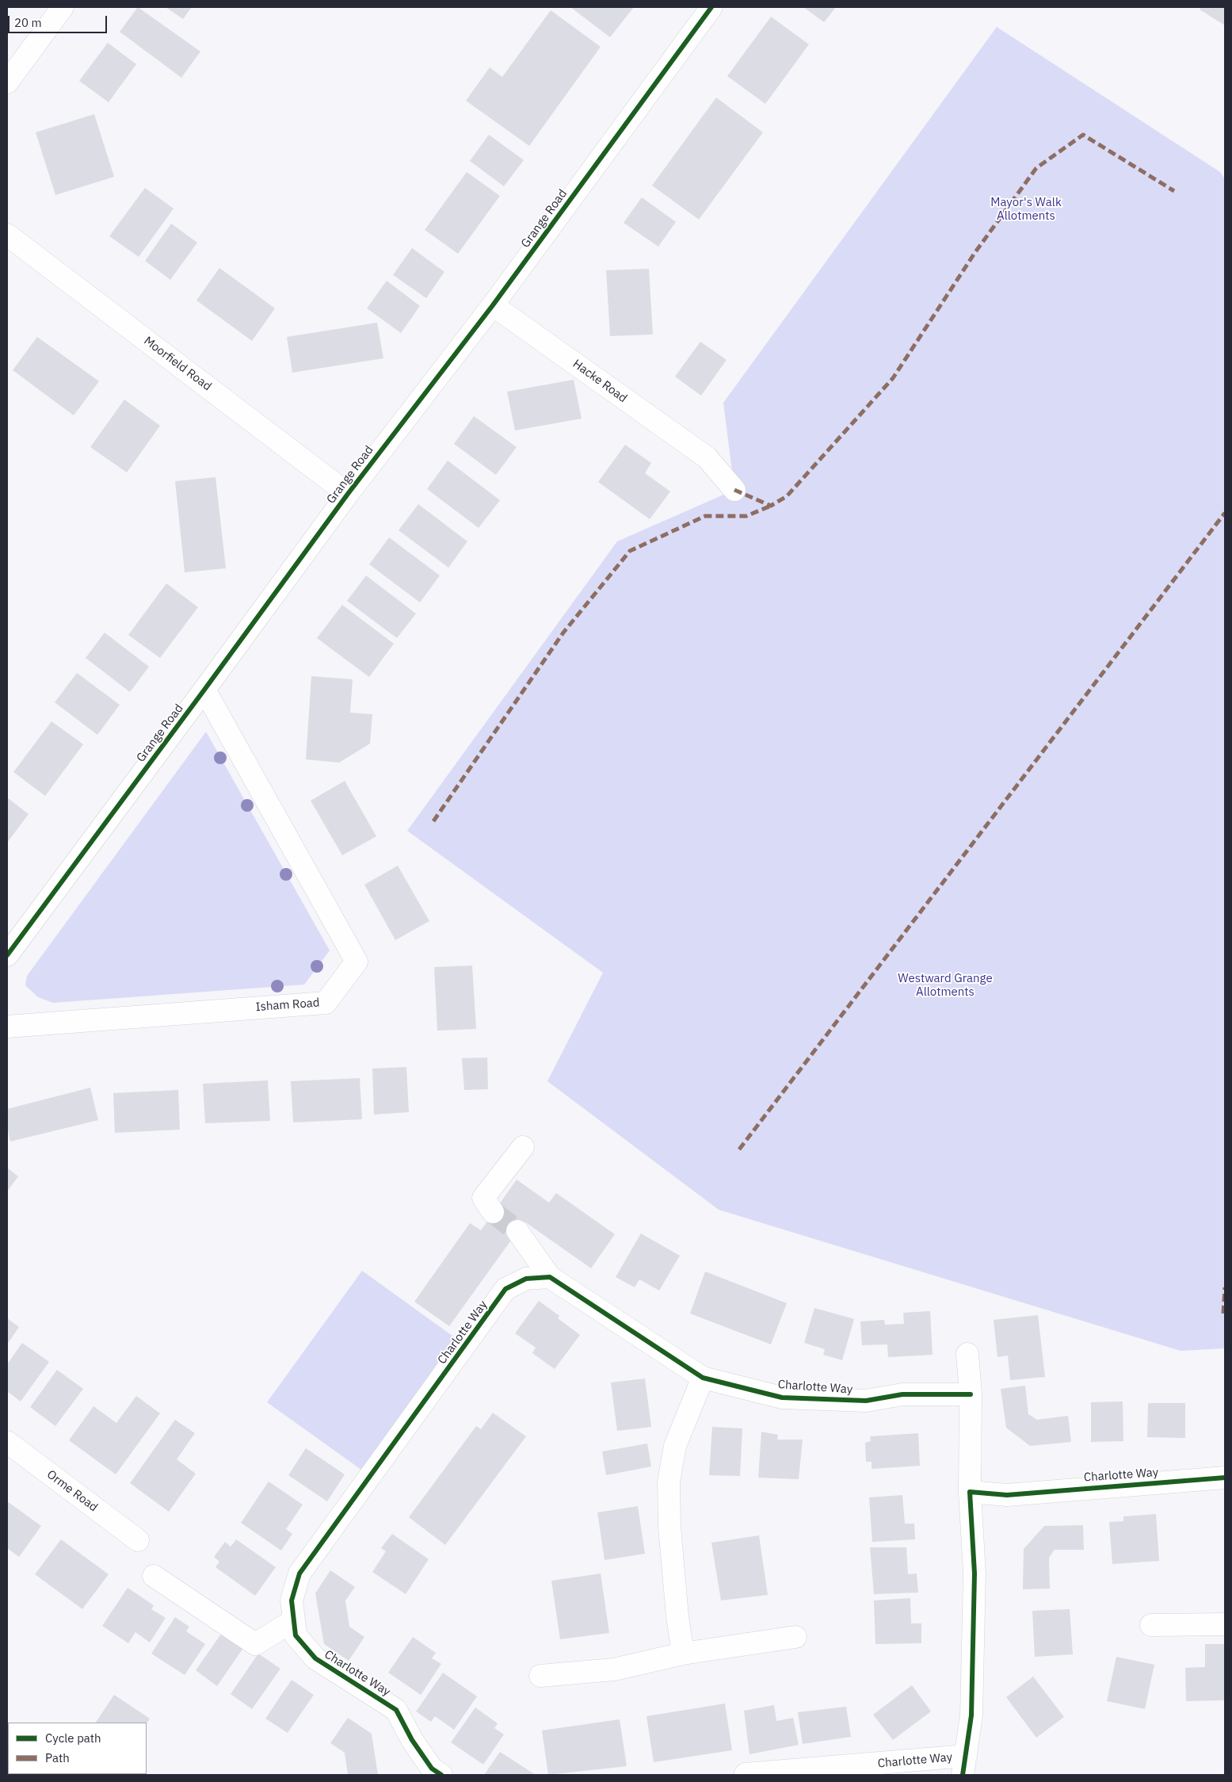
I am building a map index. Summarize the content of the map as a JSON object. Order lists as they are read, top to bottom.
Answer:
{
  "streets": {
    "street": [
      "Grange Road",
      "Moorfield Road",
      "Hacke Road",
      "Isham Road",
      "Charlotte Way",
      "Orme Road"
    ]
  },
  "crossings": [
    ["Grange Road", "Moorfield Road"],
    ["Grange Road", "Hacke Road"],
    ["Grange Road", "Isham Road"]
  ],
  "parks": ["Mayor's Walk Allotments", "Westward Grange Allotments"],
  "legend": ["Cycle path", "Path"],
  "scale_bar": "20 m"
}
